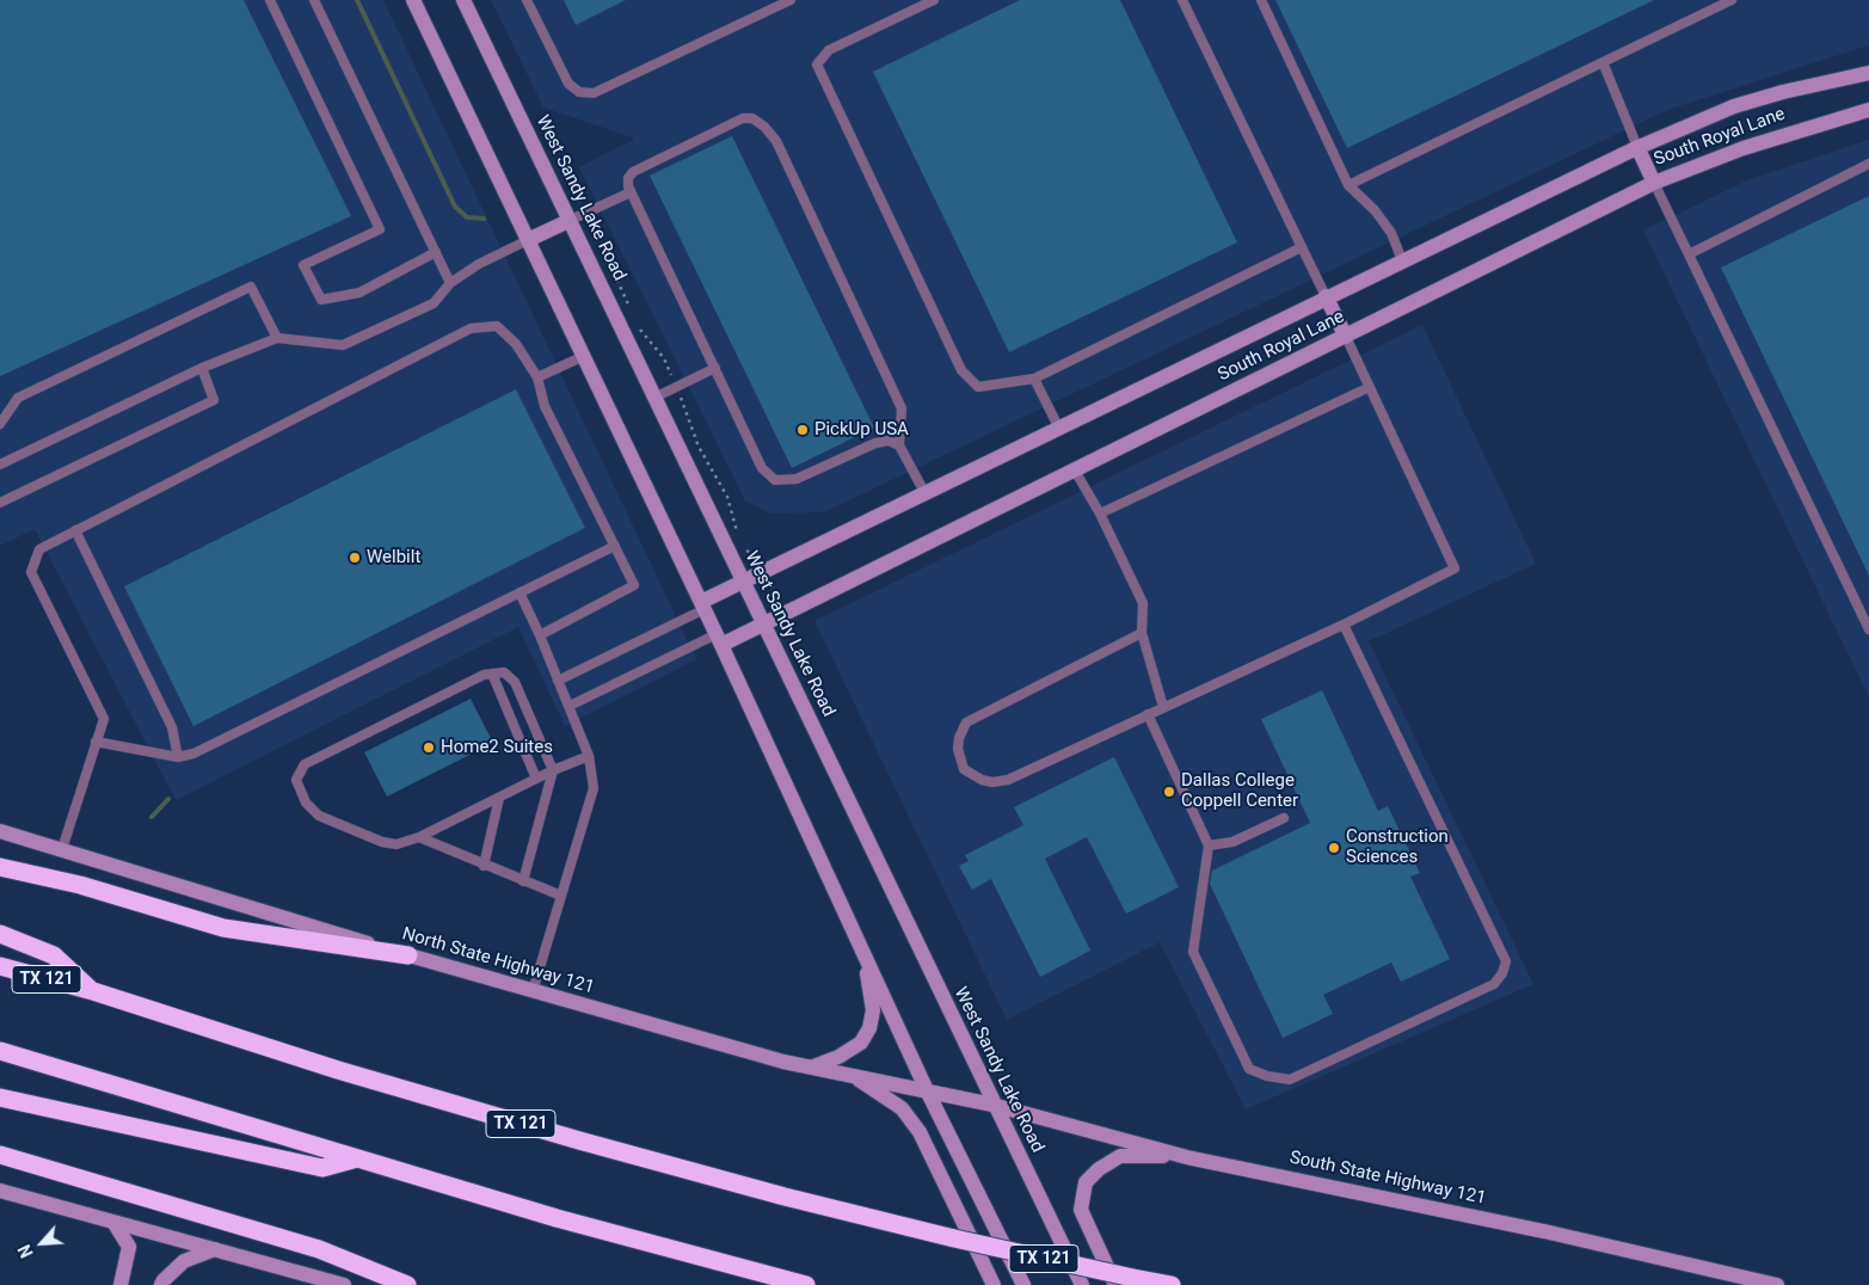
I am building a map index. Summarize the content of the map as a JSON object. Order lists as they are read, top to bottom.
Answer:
{
  "streets": {
    "highway": ["TX 121"],
    "main road": [
      "South Royal Lane",
      "West Sandy Lake Road",
      "North State Highway 121",
      "South State Highway 121"
    ]
  },
  "crossings": [
    ["South Royal Lane", "West Sandy Lake Road"],
    ["West Sandy Lake Road", "North State Highway 121"],
    ["West Sandy Lake Road", "South State Highway 121"],
    ["North State Highway 121", "South State Highway 121"]
  ],
  "places": [
    "PickUp USA",
    "Welbilt",
    "Home2 Suites",
    "Dallas College Coppell Center",
    "Construction Sciences"
  ],
  "north": "bottom left"
}
